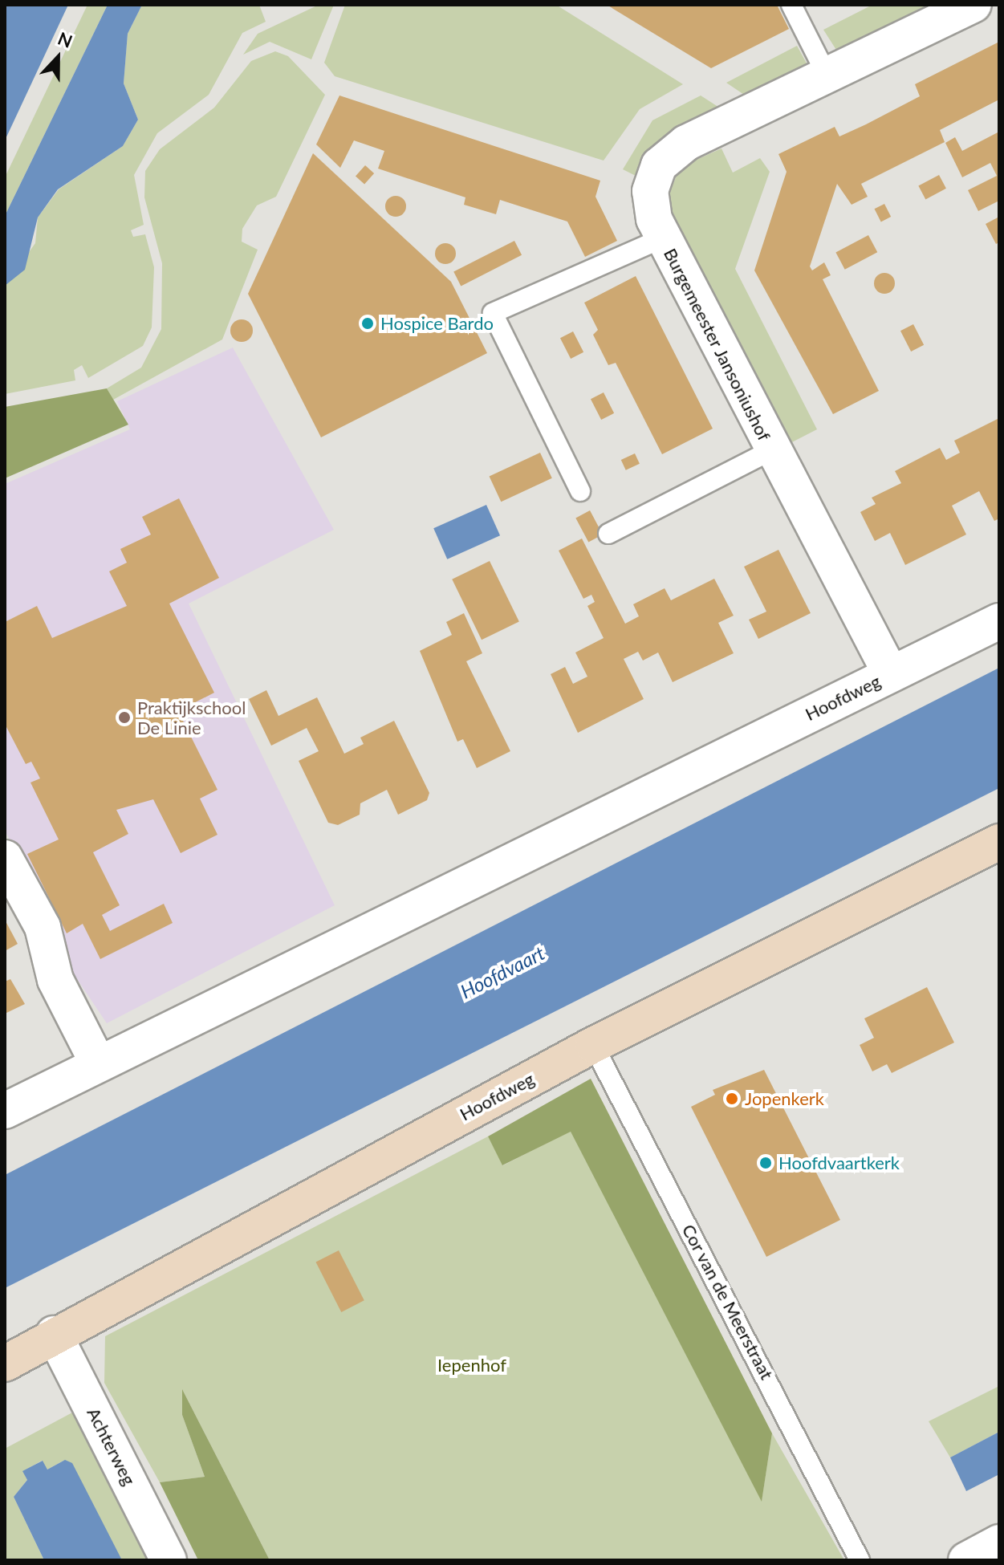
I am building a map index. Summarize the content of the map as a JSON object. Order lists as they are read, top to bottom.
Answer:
{
  "streets": {
    "street": ["Burgemeester Jansoniushof", "Hoofdweg", "Achterweg"],
    "lane": ["Cor van de Meerstraat"]
  },
  "crossings": [
    ["Burgemeester Jansoniushof", "Hoofdweg"],
    ["Hoofdweg", "Cor van de Meerstraat"],
    ["Hoofdweg", "Achterweg"]
  ],
  "water": ["Hoofdvaart"],
  "parks": ["Iepenhof"],
  "places": [
    "Hospice Bardo",
    "Praktijkschool De Linie",
    "Jopenkerk",
    "Hoofdvaartkerk"
  ],
  "north": "top"
}
